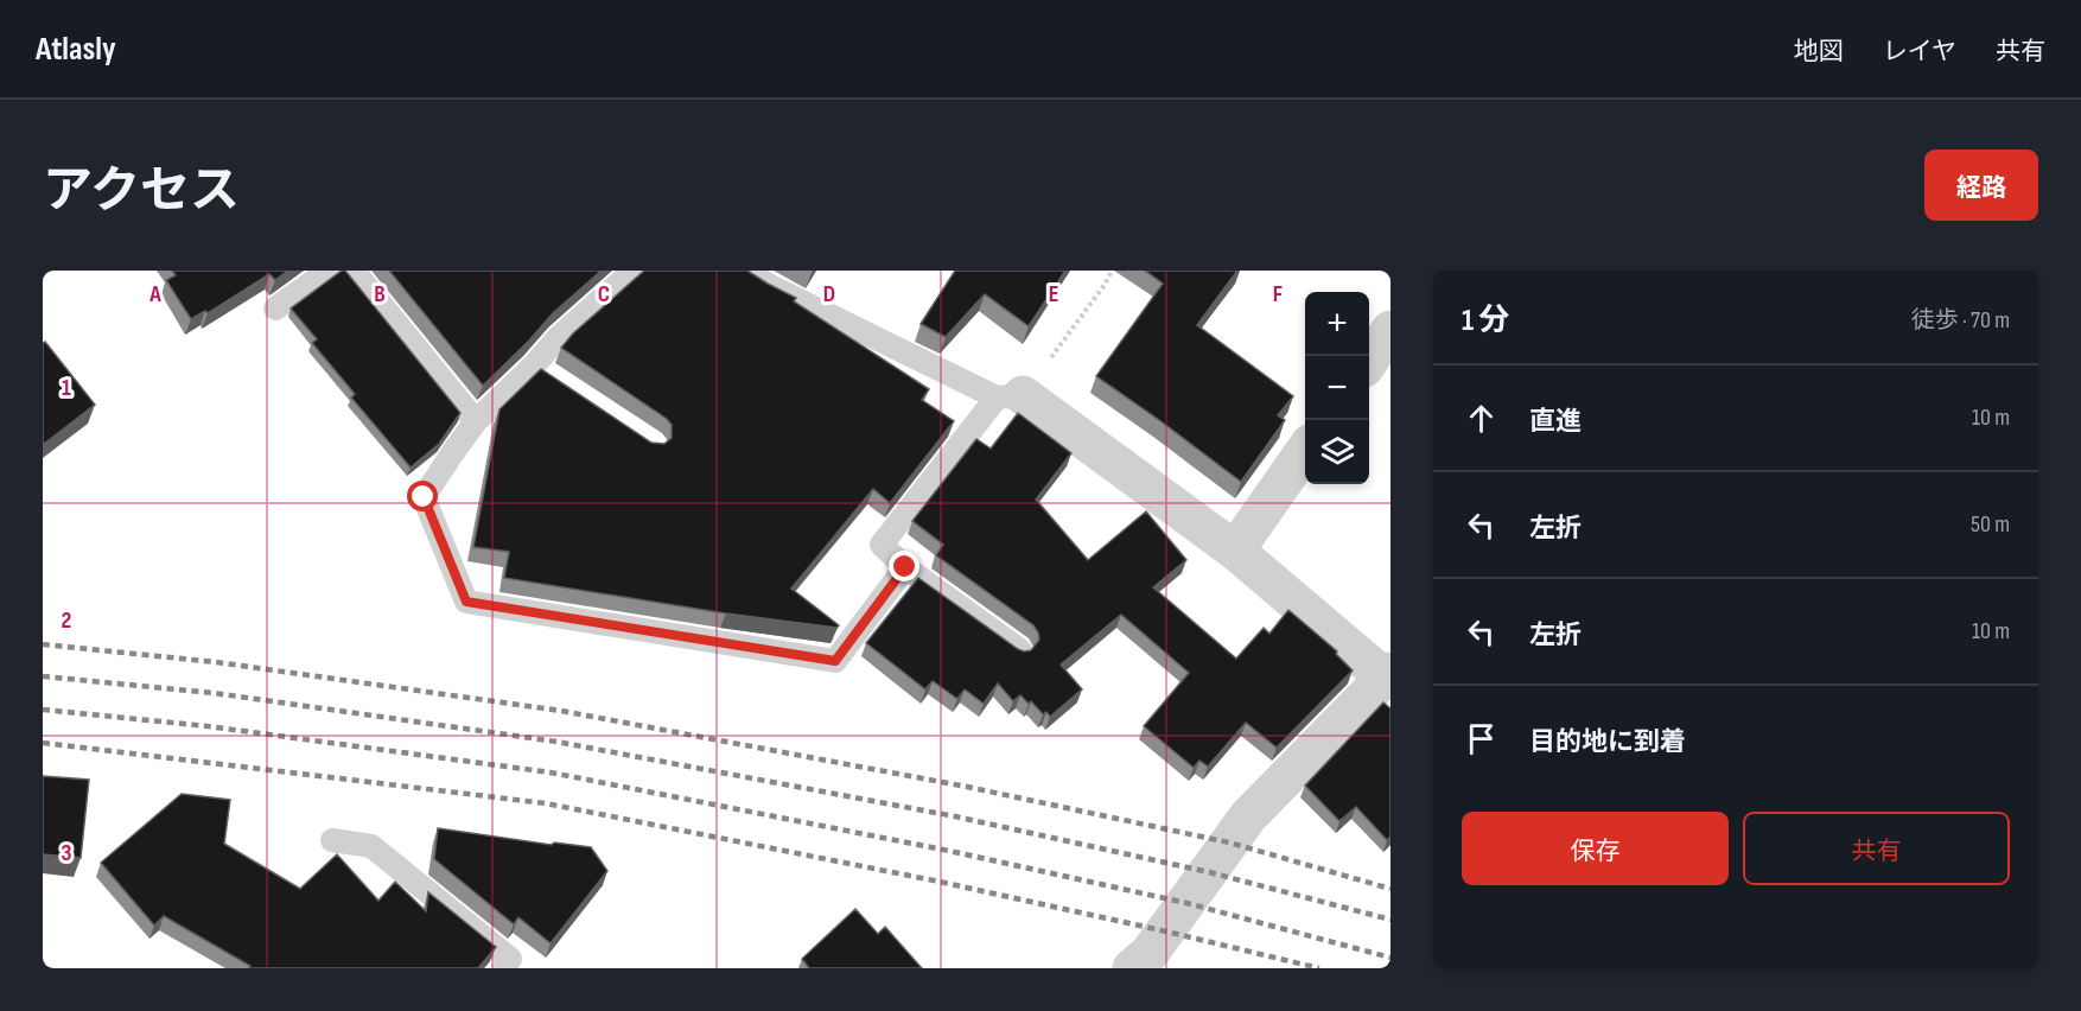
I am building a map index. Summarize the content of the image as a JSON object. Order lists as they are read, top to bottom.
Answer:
{
  "page": {
    "header": "Atlasly",
    "nav": ["地図", "レイヤ", "共有"],
    "title": "アクセス",
    "buttons": [
      "経路",
      ["保存", "共有"]
    ],
    "heading": ["1 分", "徒歩 · 70 m"],
    "map_buttons": ["+", "−"],
    "list": [
      ["直進", "10 m"],
      ["左折", "50 m"],
      ["左折", "10 m"],
      "目的地に到着"
    ]
  },
  "grid": {
    "columns": [
      "A",
      "B",
      "C",
      "D",
      "E",
      "F"
    ],
    "rows": ["1", "2", "3"]
  }
}
